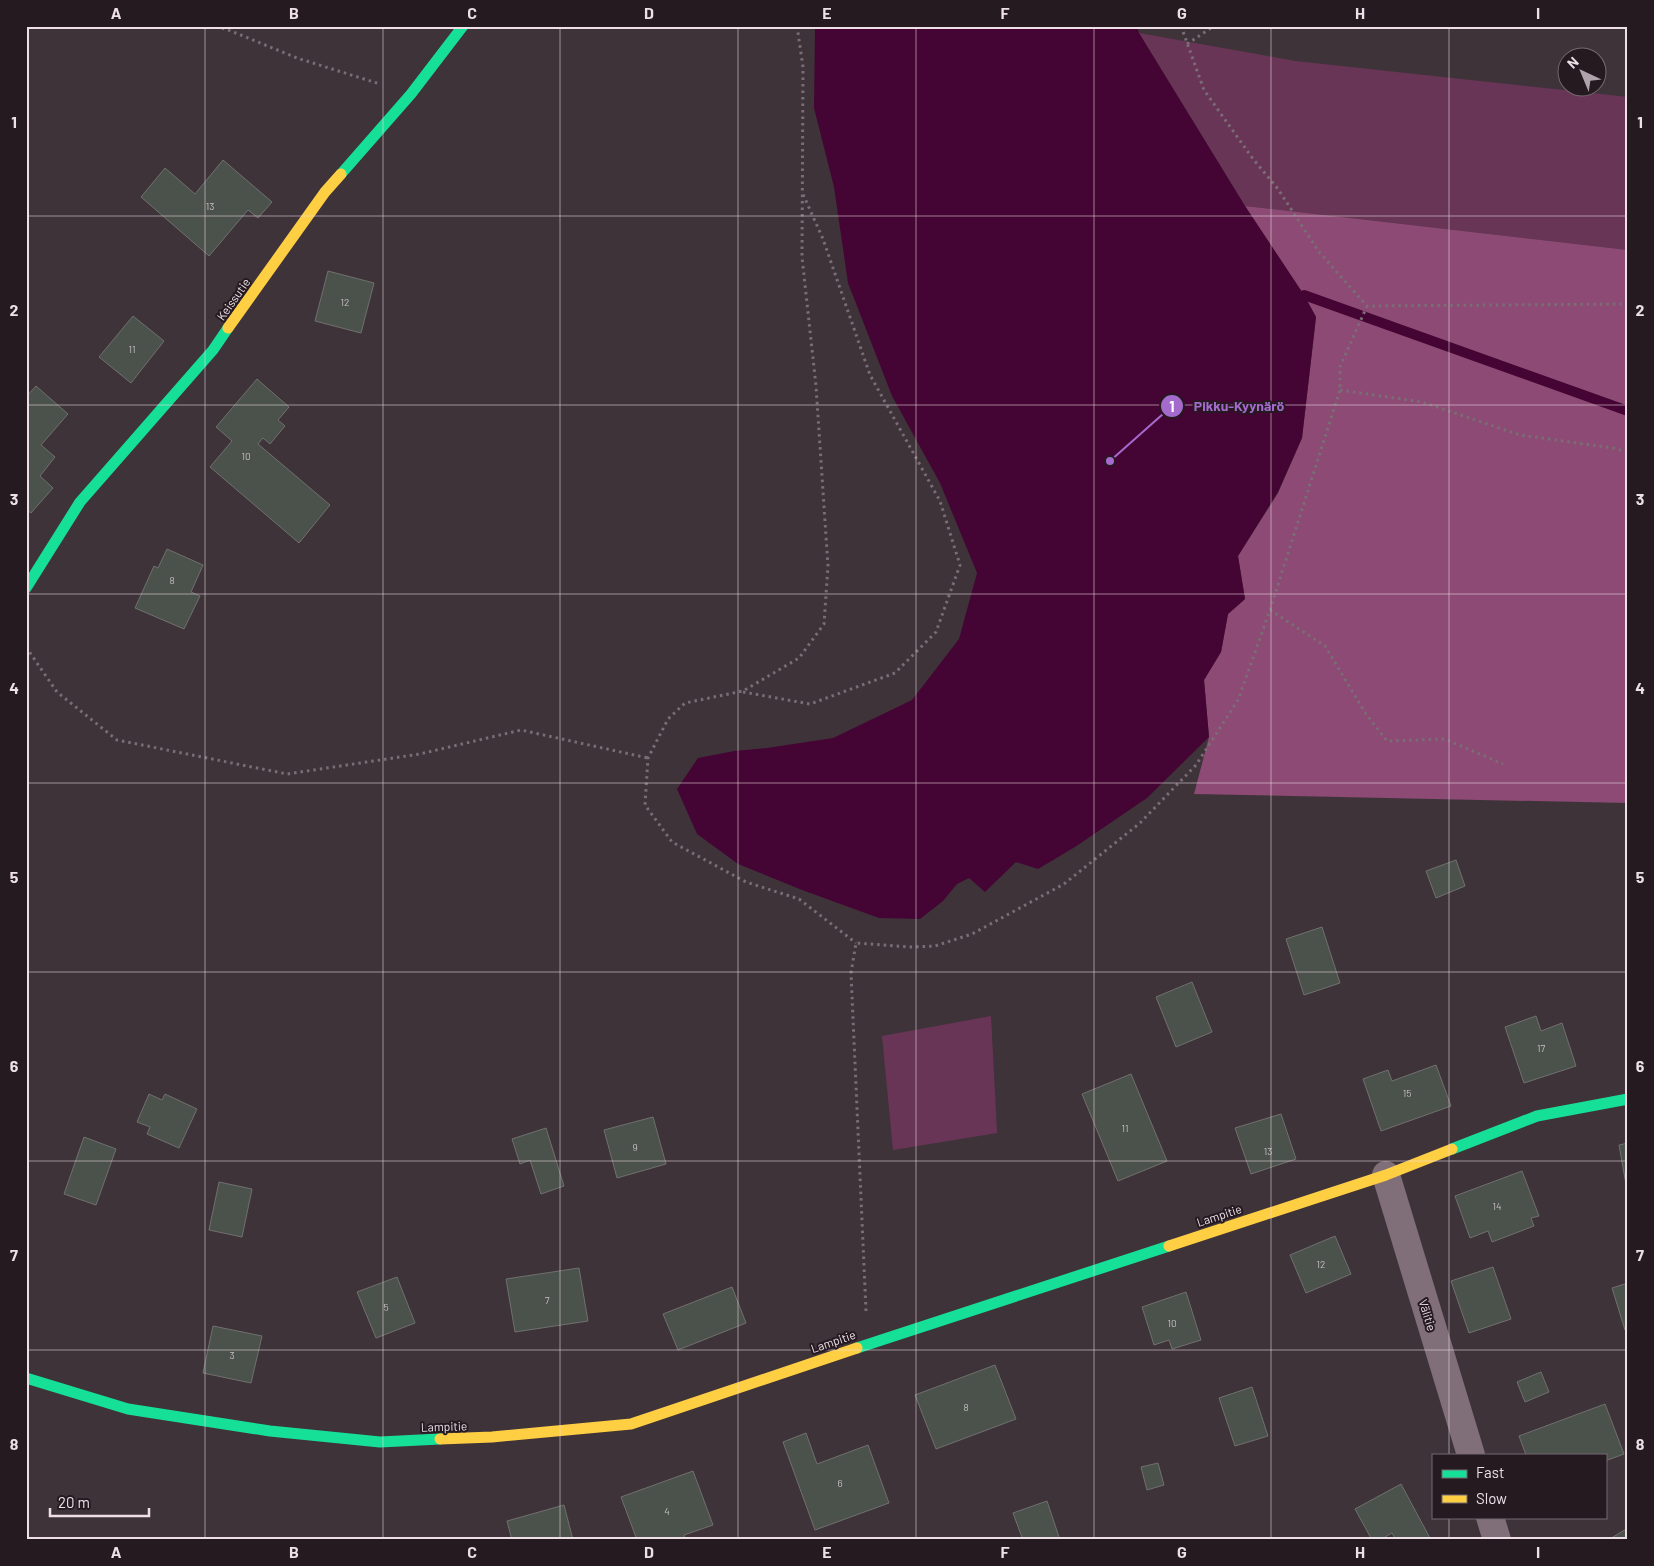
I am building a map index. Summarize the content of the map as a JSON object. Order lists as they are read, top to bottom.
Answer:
{
  "streets": {
    "street": ["Keissutie", "Lampitie", "Välitie"]
  },
  "crossings": [
    ["Lampitie", "Välitie"]
  ],
  "places": ["Pikku-Kyynärö"],
  "house_numbers": [
    "13",
    "12",
    "11",
    "10",
    "8",
    "17",
    "15",
    "11",
    "9",
    "13",
    "14",
    "12",
    "7",
    "5",
    "10",
    "3",
    "8",
    "6",
    "4"
  ],
  "legend": ["Fast", "Slow"],
  "scale_bar": "20 m",
  "north": "top left",
  "grid": {
    "columns": [
      "A",
      "B",
      "C",
      "D",
      "E",
      "F",
      "G",
      "H",
      "I"
    ],
    "rows": [
      "1",
      "2",
      "3",
      "4",
      "5",
      "6",
      "7",
      "8"
    ]
  }
}
